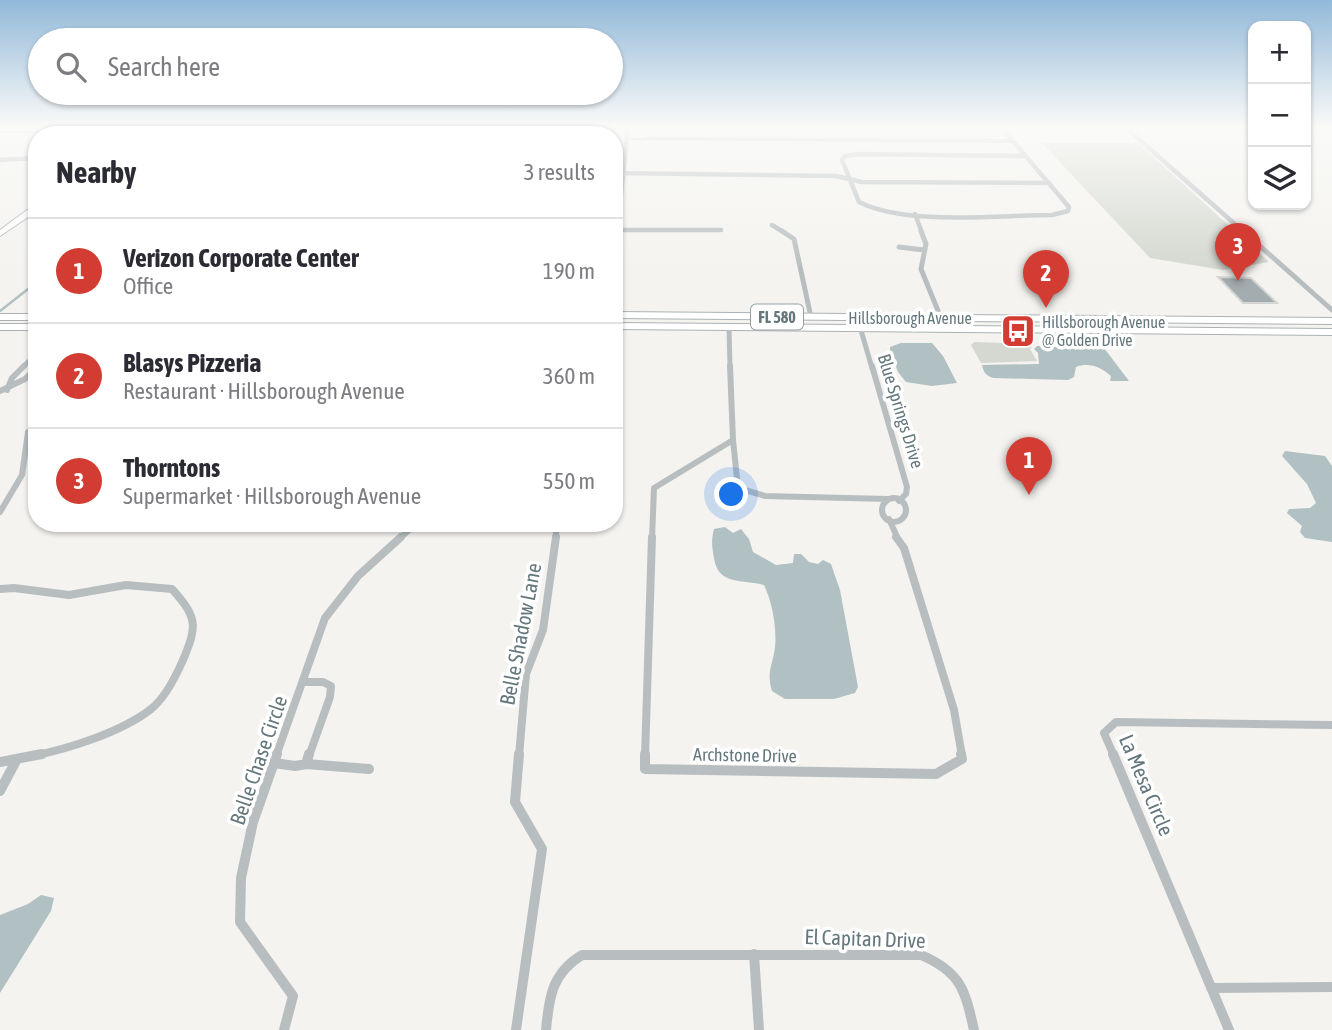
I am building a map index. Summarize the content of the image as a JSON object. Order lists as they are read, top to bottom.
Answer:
{
  "streets": {
    "main road": ["FL 580", "Hillsborough Avenue"],
    "street": [
      "Blue Springs Drive",
      "Belle Shadow Lane",
      "Archstone Drive",
      "Belle Chase Circle",
      "La Mesa Circle",
      "El Capitan Drive"
    ]
  },
  "crossings": [
    ["Hillsborough Avenue", "Blue Springs Drive"],
    ["Blue Springs Drive", "Archstone Drive"]
  ],
  "places": {
    "bus stop": ["Hillsborough Avenue @ Golden Drive"]
  },
  "page": {
    "map_buttons": ["+", "−"],
    "search": "Search here",
    "heading": ["Nearby", "3 results"],
    "list": [
      {
        "mark": "1",
        "name": "Verizon Corporate Center",
        "note": "Office",
        "value": "190 m"
      },
      {
        "mark": "2",
        "name": "Blasys Pizzeria",
        "note": "Restaurant · Hillsborough Avenue",
        "value": "360 m"
      },
      {
        "mark": "3",
        "name": "Thorntons",
        "note": "Supermarket · Hillsborough Avenue",
        "value": "550 m"
      }
    ],
    "pins": ["3", "2", "1"]
  }
}
